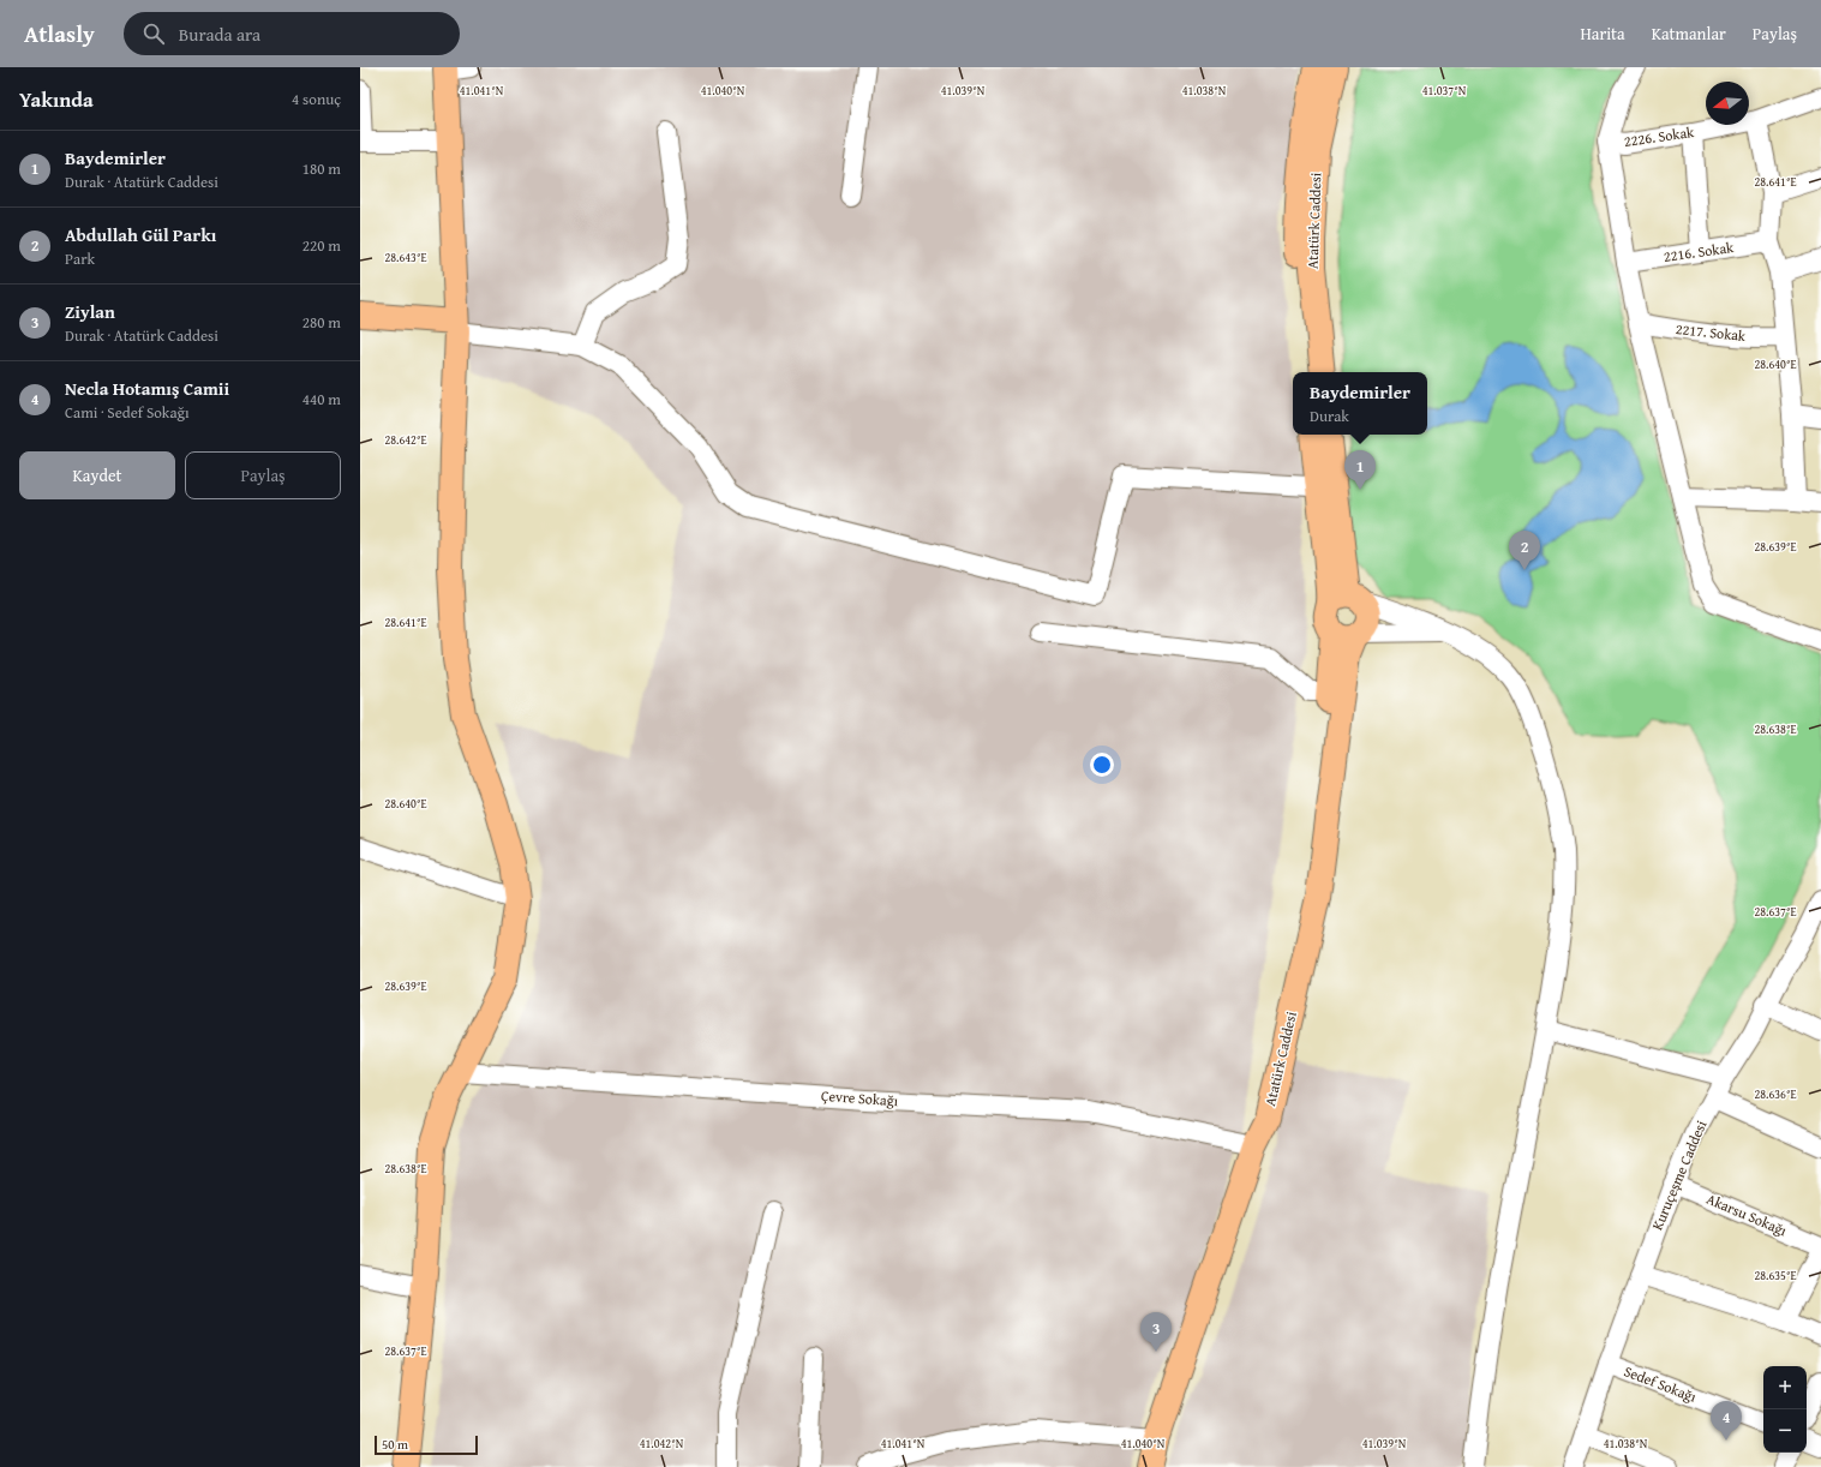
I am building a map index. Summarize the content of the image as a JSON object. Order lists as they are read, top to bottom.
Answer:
{
  "streets": {
    "main road": ["Atatürk Caddesi"],
    "street": [
      "2226. Sokak",
      "2216. Sokak",
      "2217. Sokak",
      "Çevre Sokağı",
      "Kuruçeşme Caddesi",
      "Akarsu Sokağı",
      "Sedef Sokağı"
    ]
  },
  "crossings": [
    ["Atatürk Caddesi", "Çevre Sokağı"],
    ["Kuruçeşme Caddesi", "Akarsu Sokağı"],
    ["Kuruçeşme Caddesi", "Sedef Sokağı"]
  ],
  "scale_bar": "50 m",
  "north": "left",
  "page": {
    "header": "Atlasly",
    "search": "Burada ara",
    "nav": ["Harita", "Katmanlar", "Paylaş"],
    "heading": ["Yakında", "4 sonuç"],
    "list": [
      {
        "mark": "1",
        "name": "Baydemirler",
        "note": "Durak · Atatürk Caddesi",
        "value": "180 m"
      },
      {
        "mark": "2",
        "name": "Abdullah Gül Parkı",
        "note": "Park",
        "value": "220 m"
      },
      {
        "mark": "3",
        "name": "Ziylan",
        "note": "Durak · Atatürk Caddesi",
        "value": "280 m"
      },
      {
        "mark": "4",
        "name": "Necla Hotamış Camii",
        "note": "Cami · Sedef Sokağı",
        "value": "440 m"
      }
    ],
    "popup": ["Baydemirler", "Durak"],
    "buttons": ["Kaydet", "Paylaş"],
    "pins": [
      "1",
      "2",
      "3",
      "4"
    ],
    "map_buttons": ["+", "−"],
    "scale": "50 m"
  },
  "coordinates": [
    "41.041°N",
    "41.040°N",
    "41.039°N",
    "41.038°N",
    "41.037°N",
    "28.641°E",
    "28.643°E",
    "28.640°E",
    "28.642°E",
    "28.639°E",
    "28.638°E",
    "28.637°E",
    "28.636°E",
    "28.635°E",
    "41.042°N"
  ]
}
